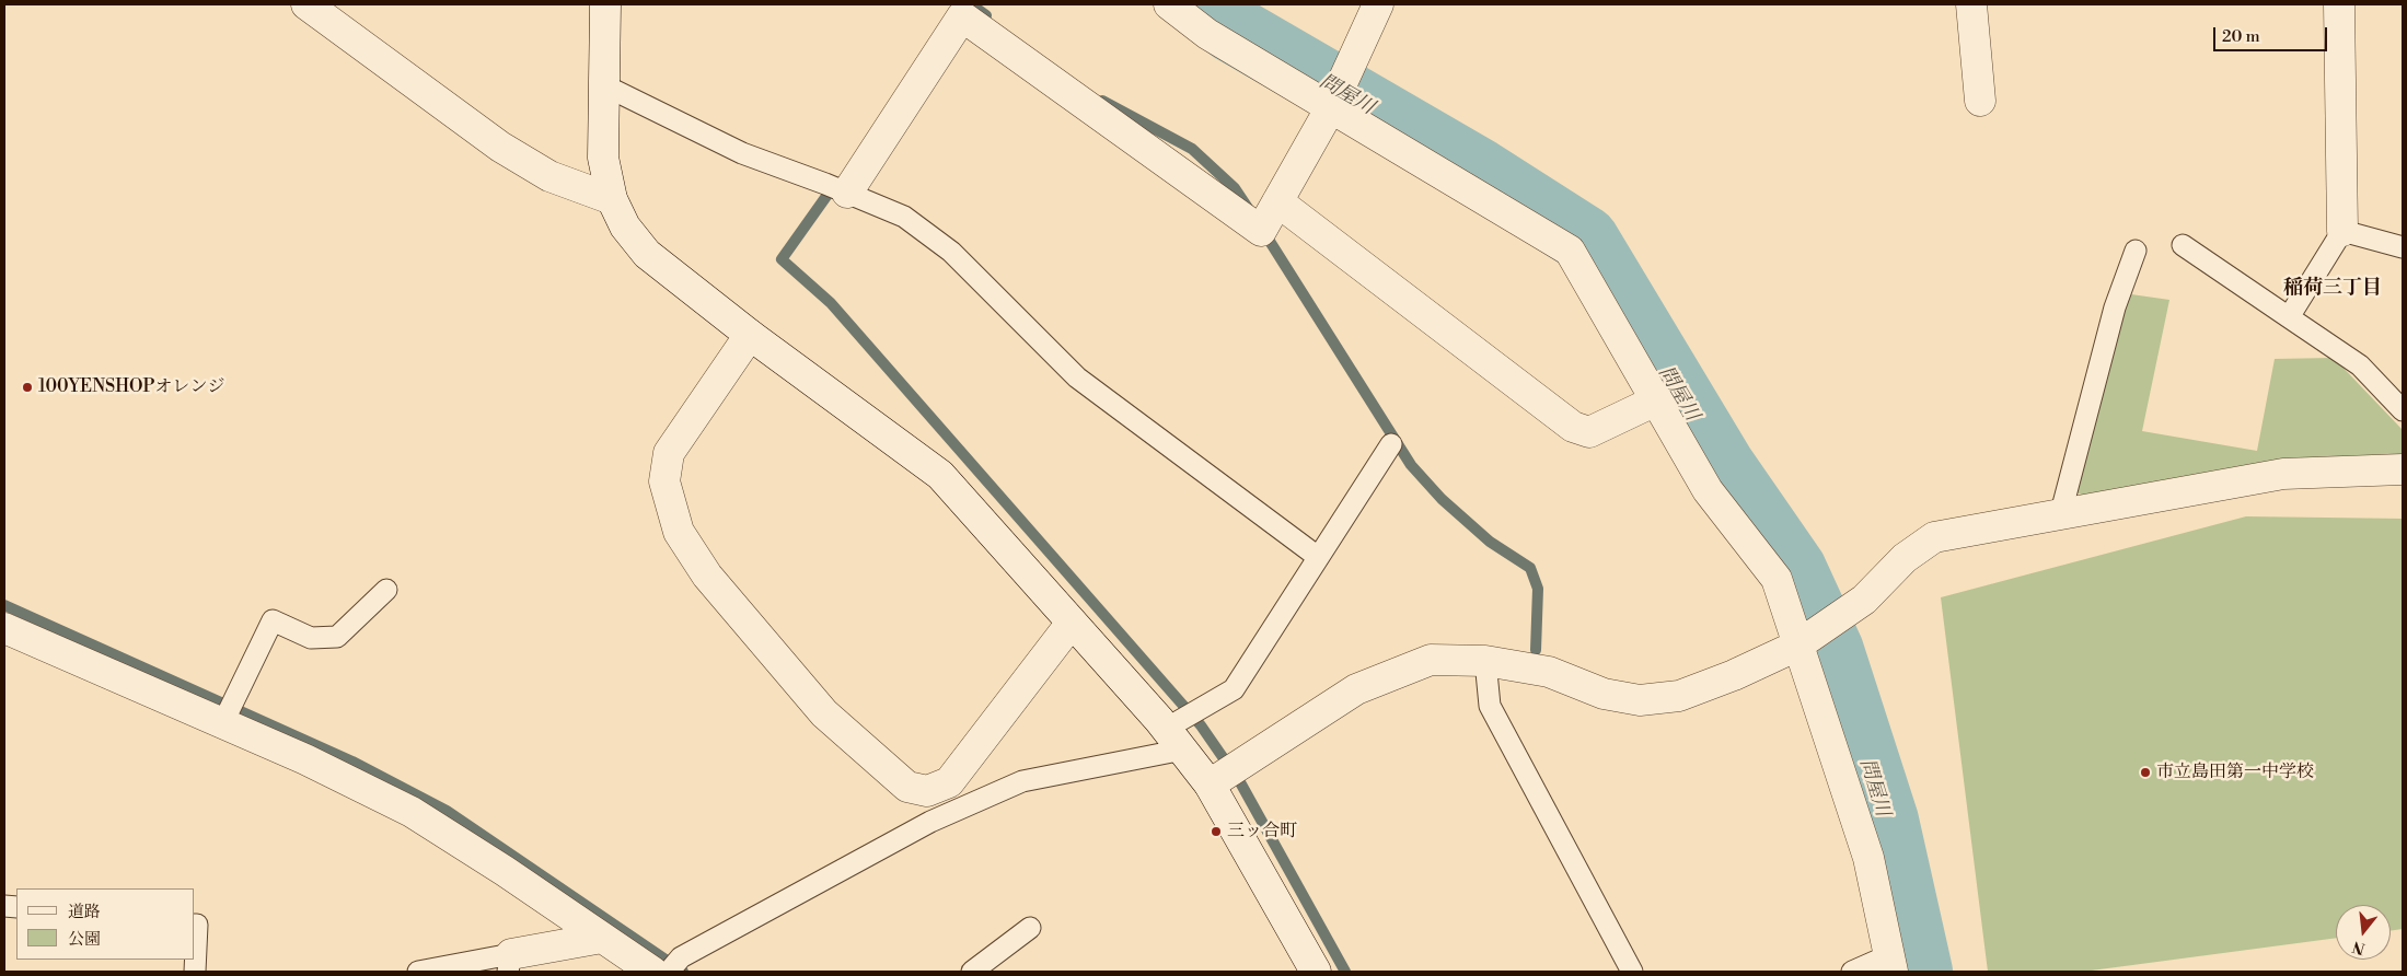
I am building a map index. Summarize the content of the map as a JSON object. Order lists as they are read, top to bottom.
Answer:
{
  "districts": ["稲荷三丁目"],
  "water": ["問屋川"],
  "places": ["100YENSHOPオレンジ", "市立島田第一中学校", "三ッ合町"],
  "legend": ["道路", "公園"],
  "scale_bar": "20 m",
  "north": "bottom"
}
